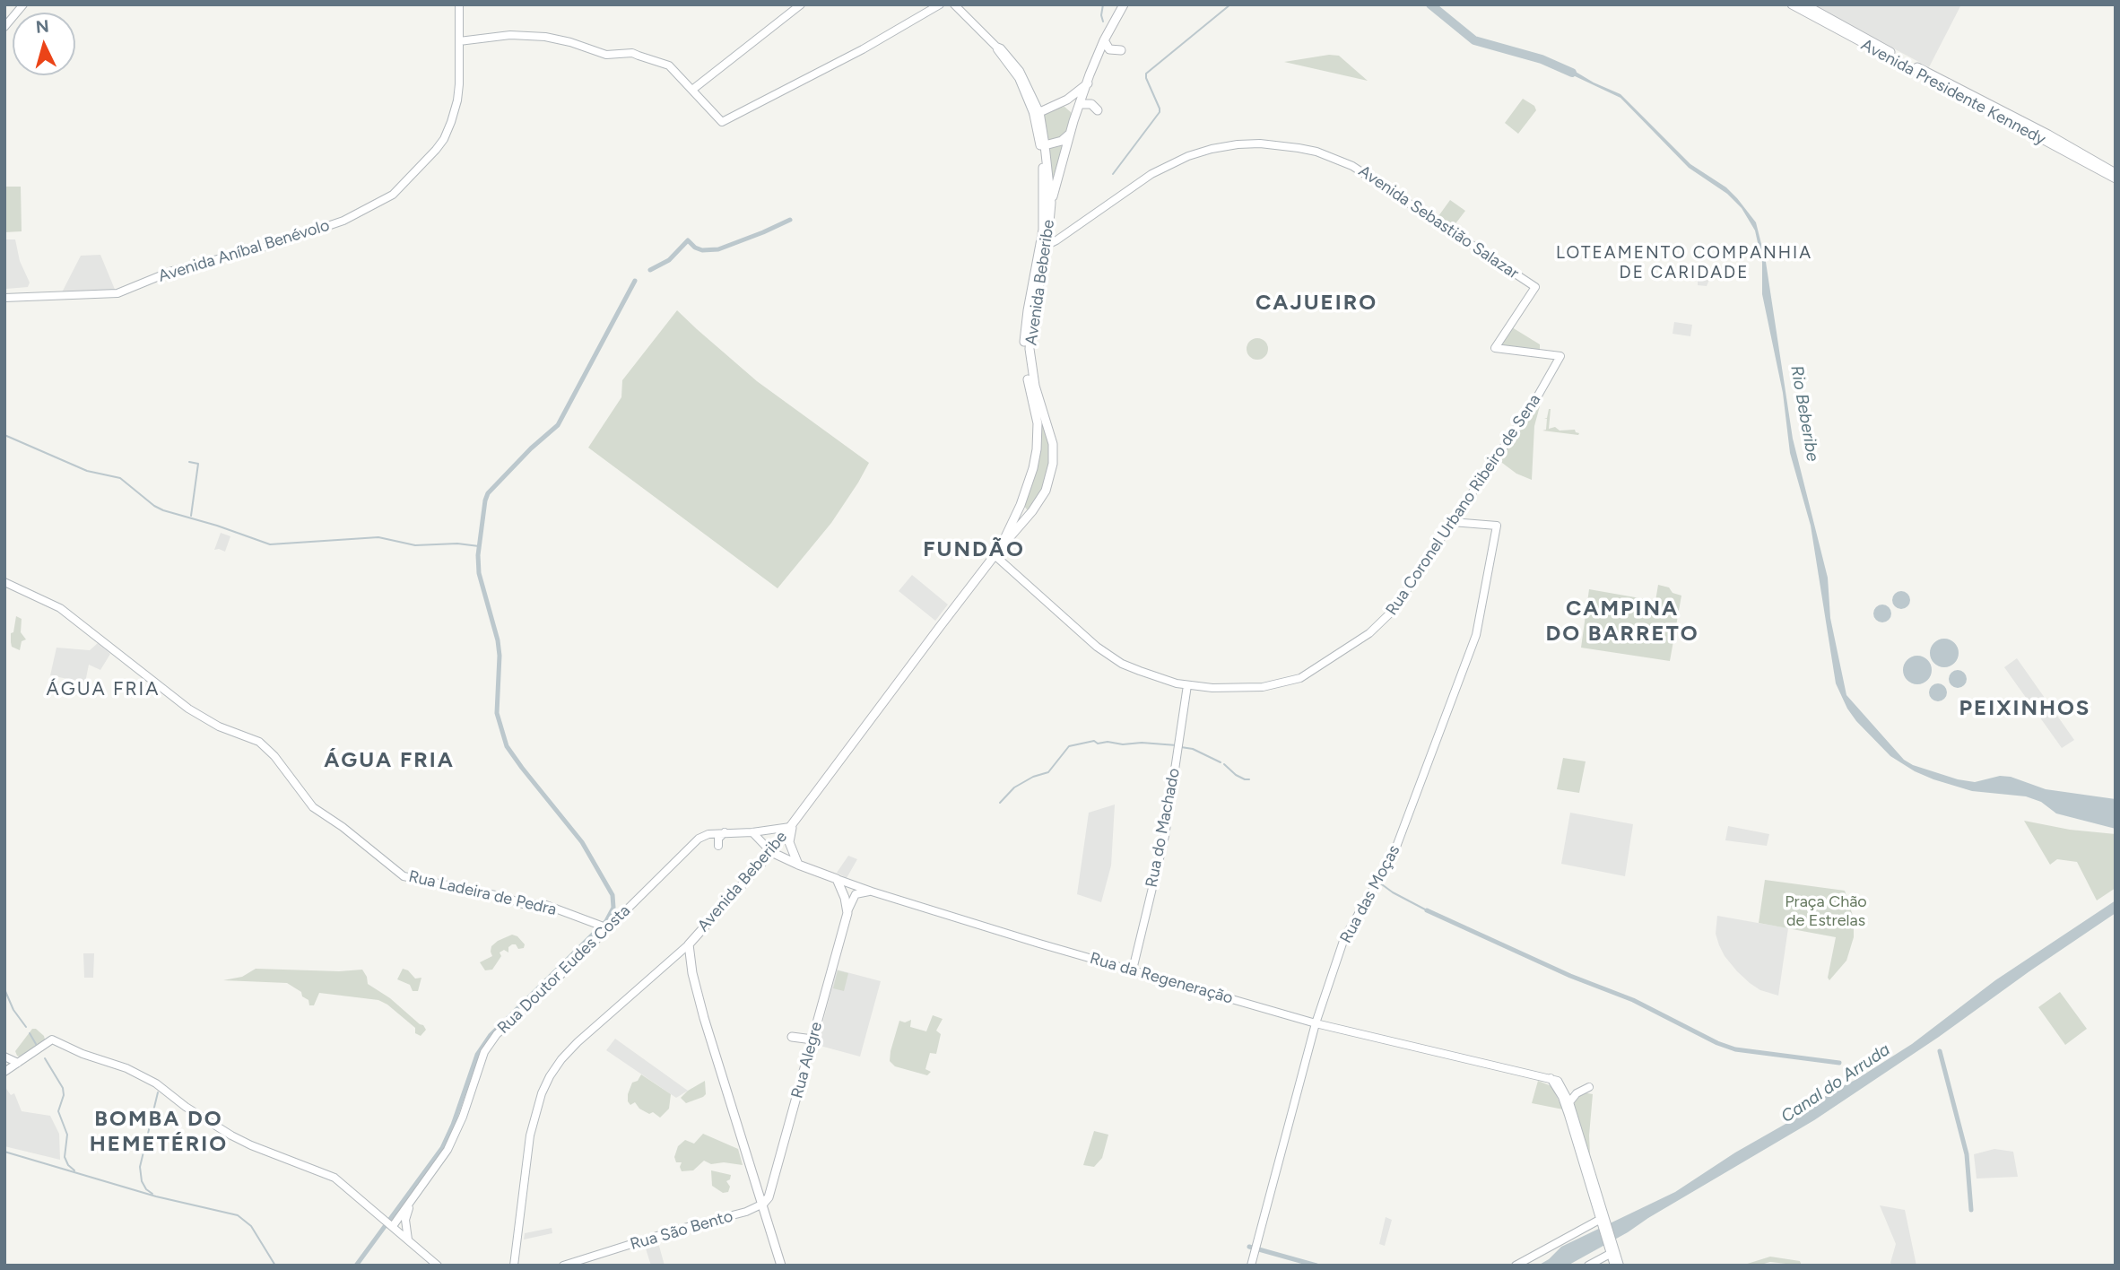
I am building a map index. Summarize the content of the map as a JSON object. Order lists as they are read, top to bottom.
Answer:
{
  "streets": {
    "main road": [
      "Avenida Presidente Kennedy",
      "Avenida Beberibe",
      "Rua da Regeneração",
      "Rua Alegre"
    ],
    "street": [
      "Avenida Sebastião Salazar",
      "Avenida Aníbal Benévolo",
      "Rua Coronel Urbano Ribeiro de Sena",
      "Rua do Machado",
      "Rua Ladeira de Pedra",
      "Rua das Moças",
      "Rua Doutor Eudes Costa",
      "Rua São Bento"
    ]
  },
  "crossings": [
    ["Avenida Sebastião Salazar", "Avenida Beberibe"],
    ["Avenida Sebastião Salazar", "Rua Coronel Urbano Ribeiro de Sena"],
    ["Avenida Beberibe", "Rua Coronel Urbano Ribeiro de Sena"],
    ["Avenida Beberibe", "Rua Doutor Eudes Costa"],
    ["Avenida Beberibe", "Rua da Regeneração"],
    ["Avenida Beberibe", "Rua Alegre"],
    ["Avenida Beberibe", "Rua São Bento"],
    ["Rua Coronel Urbano Ribeiro de Sena", "Rua do Machado"],
    ["Rua Coronel Urbano Ribeiro de Sena", "Rua das Moças"],
    ["Rua do Machado", "Rua da Regeneração"],
    ["Rua Ladeira de Pedra", "Rua Doutor Eudes Costa"],
    ["Rua das Moças", "Rua da Regeneração"],
    ["Rua da Regeneração", "Rua Alegre"],
    ["Rua Alegre", "Rua São Bento"]
  ],
  "districts": [
    "LOTEAMENTO COMPANHIA DE CARIDADE",
    "CAJUEIRO",
    "FUNDÃO",
    "CAMPINA DO BARRETO",
    "ÁGUA FRIA",
    "PEIXINHOS",
    "ÁGUA FRIA",
    "BOMBA DO HEMETÉRIO"
  ],
  "water": ["Rio Beberibe", "Canal do Arruda"],
  "parks": ["Praça Chão de Estrelas"],
  "north": "top"
}
